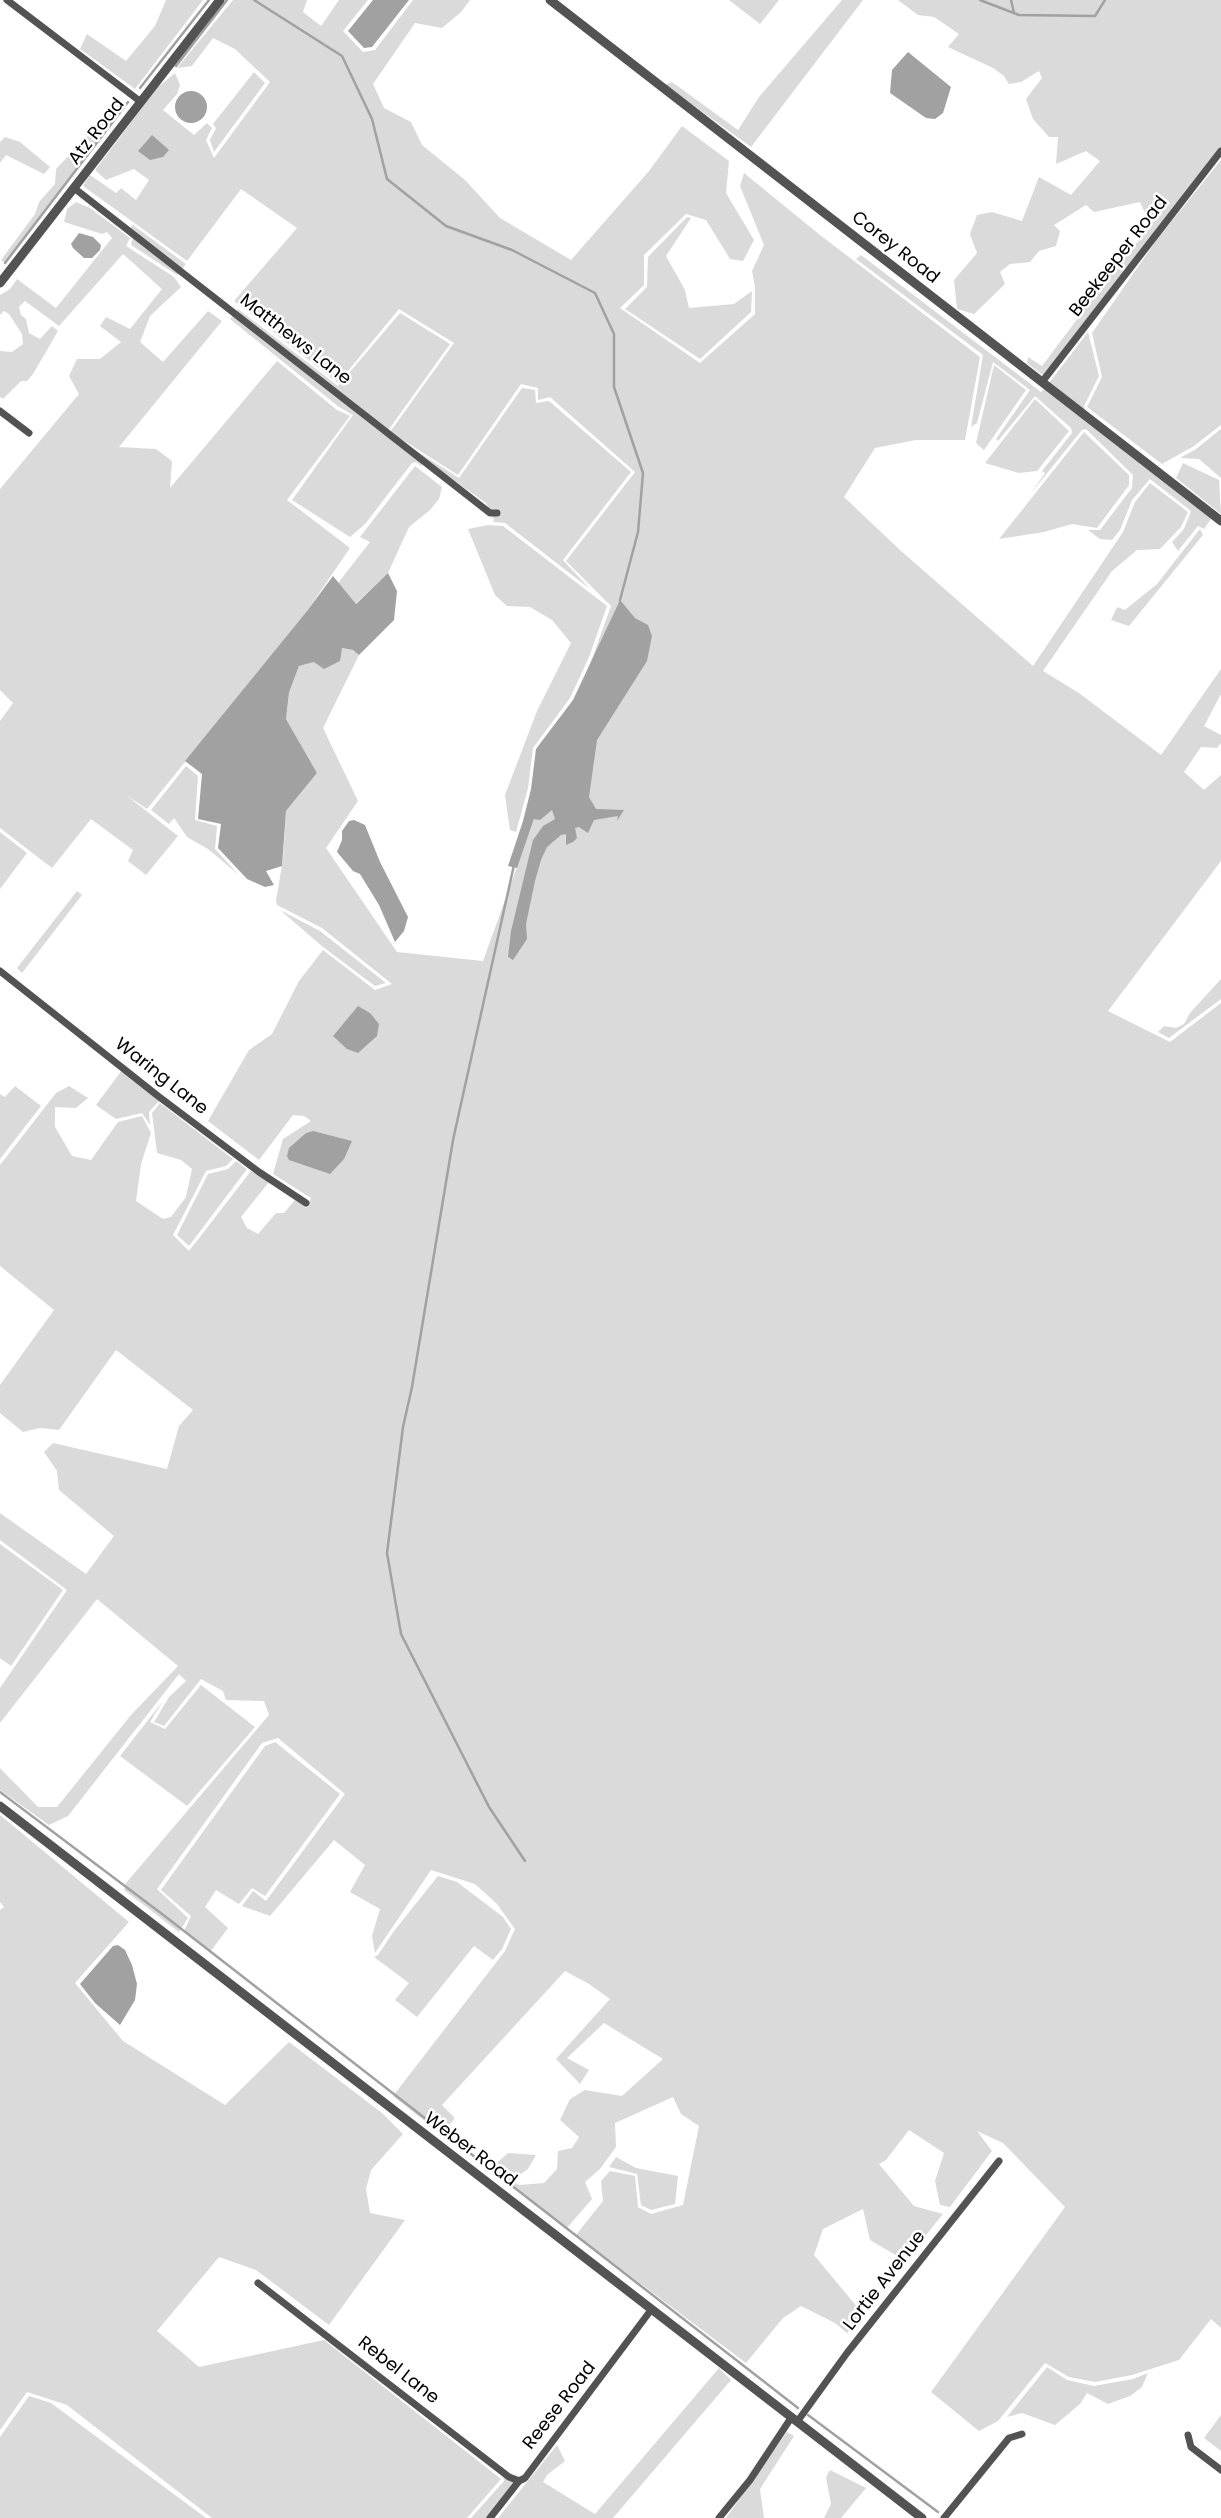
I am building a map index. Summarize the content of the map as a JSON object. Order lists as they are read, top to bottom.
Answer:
{
  "streets": {
    "street": [
      "Atz Road",
      "Corey Road",
      "Beekeeper Road",
      "Matthews Lane",
      "Waring Lane",
      "Weber Road",
      "Lortie Avenue",
      "Rebel Lane",
      "Reese Road"
    ]
  },
  "crossings": [
    ["Atz Road", "Matthews Lane"],
    ["Corey Road", "Beekeeper Road"],
    ["Weber Road", "Lortie Avenue"],
    ["Weber Road", "Reese Road"],
    ["Rebel Lane", "Reese Road"]
  ]
}
